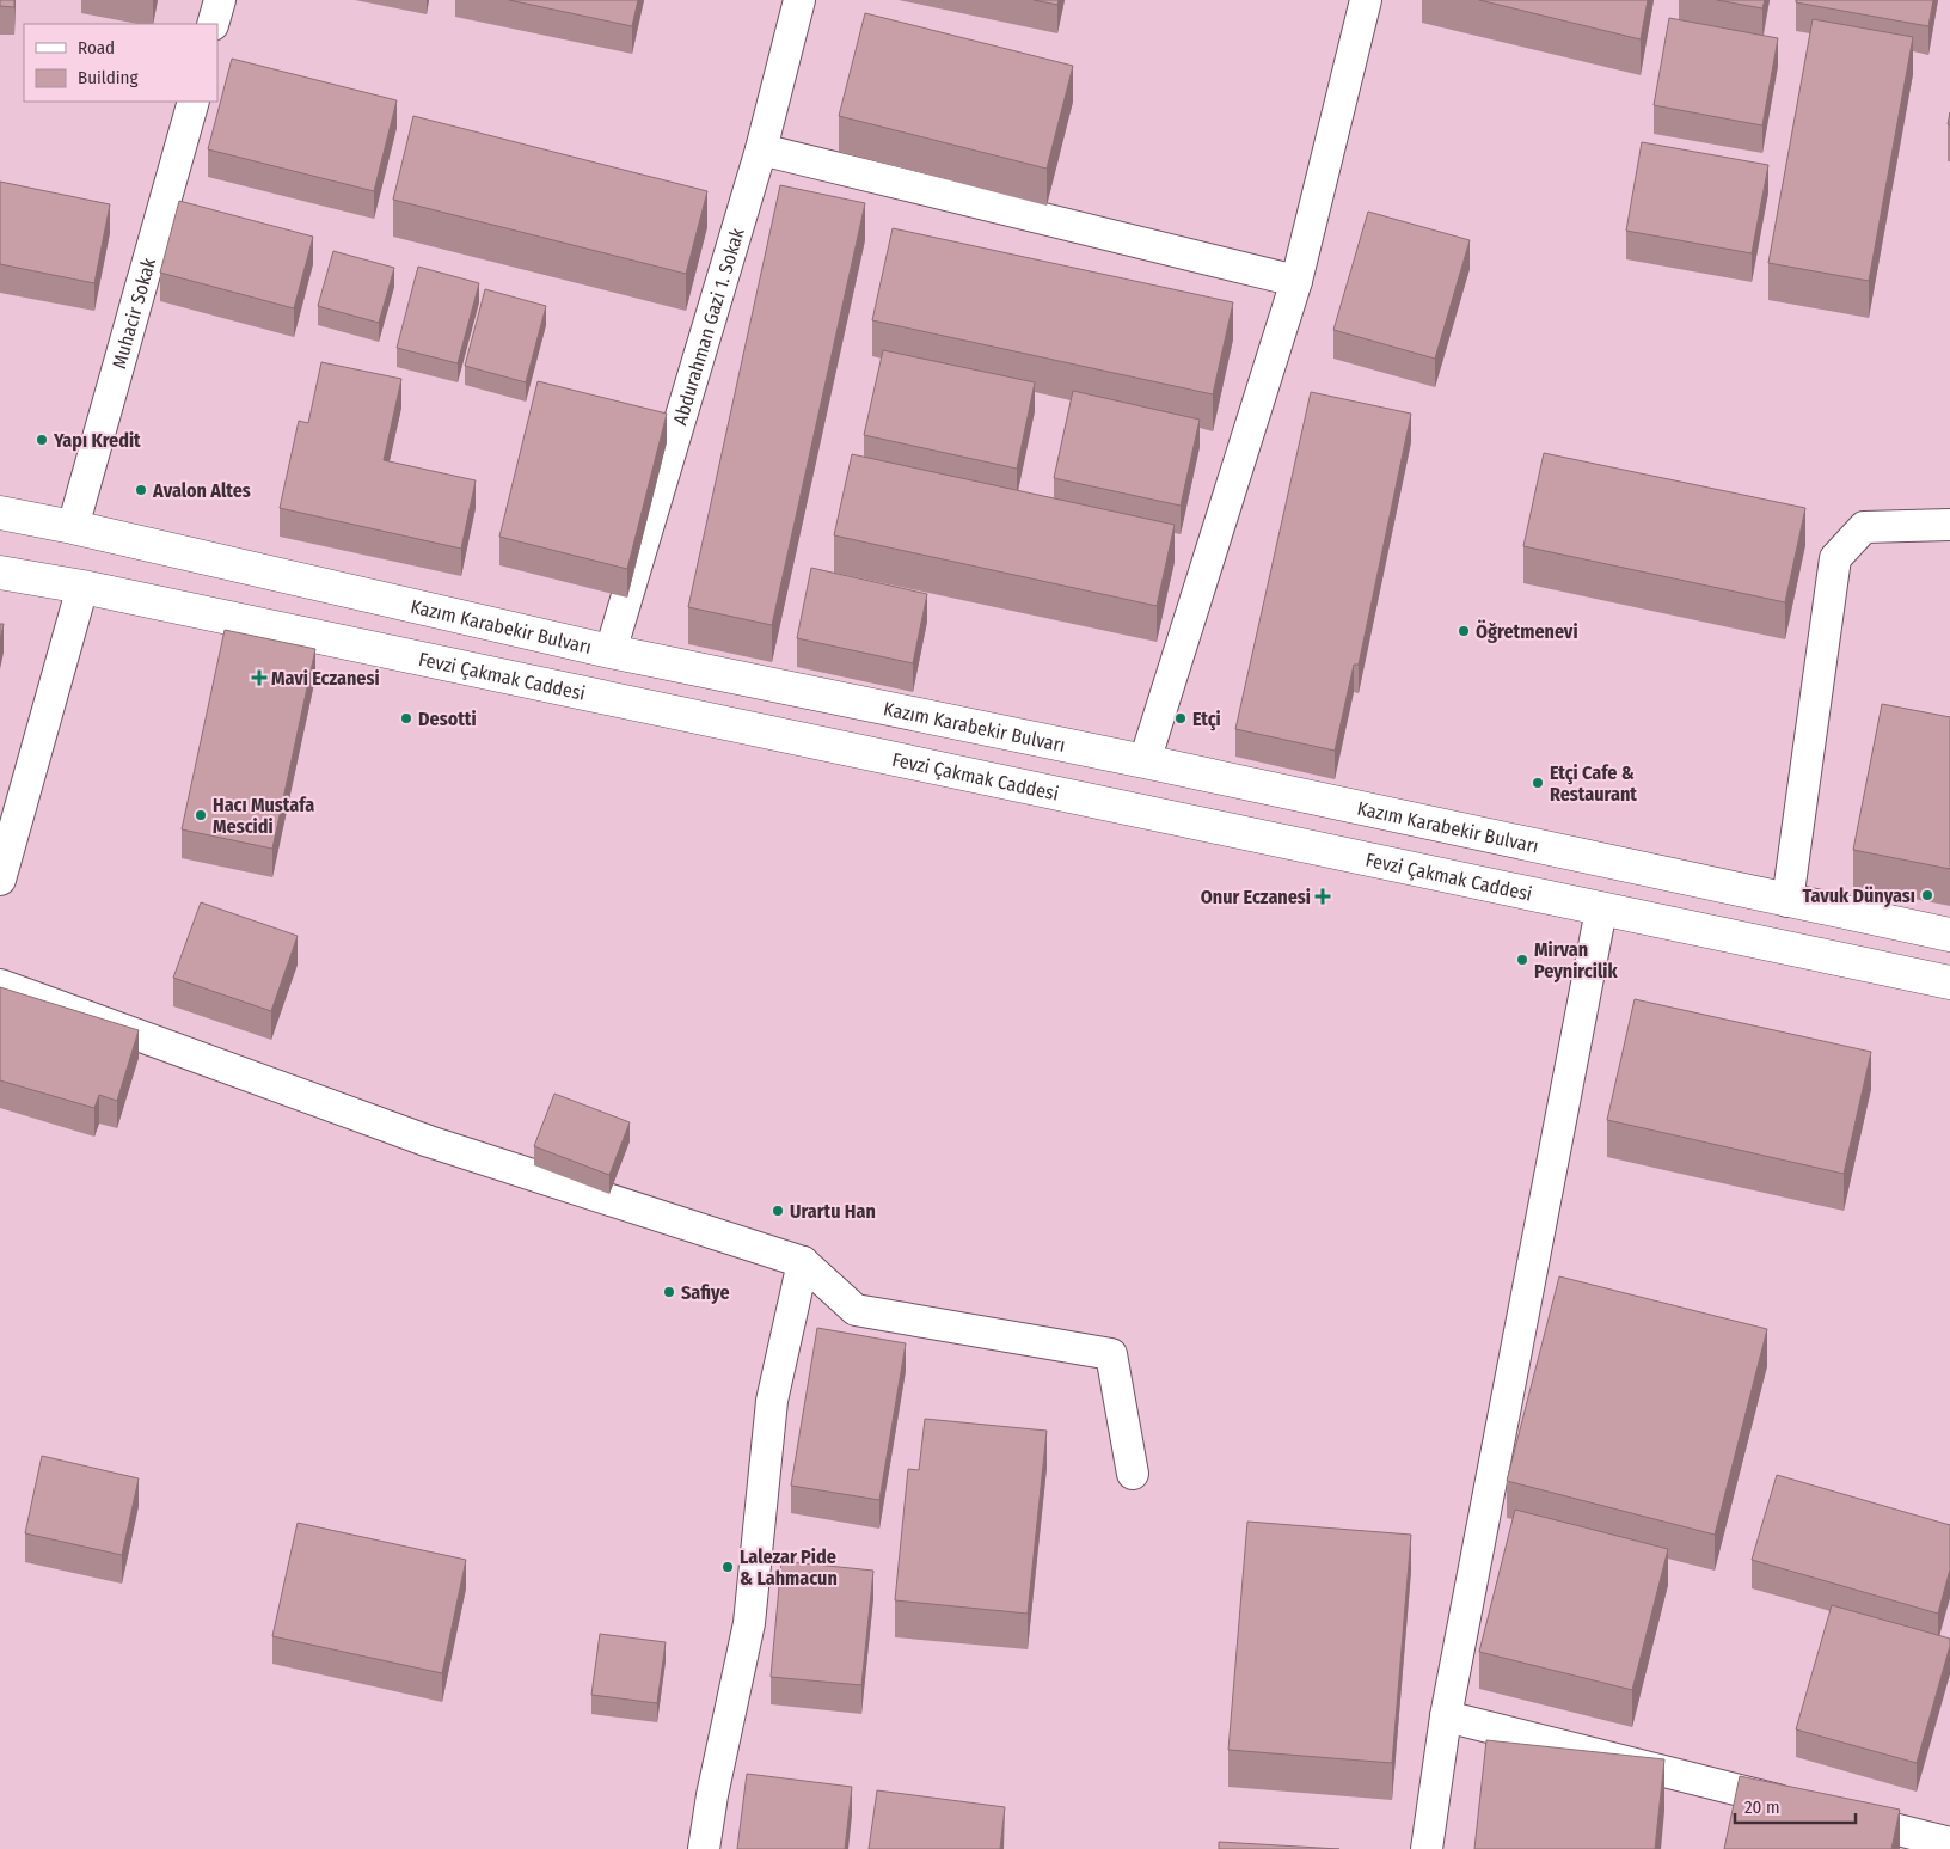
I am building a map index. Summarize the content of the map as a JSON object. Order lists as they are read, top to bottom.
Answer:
{
  "streets": {
    "main road": ["Kazım Karabekir Bulvarı", "Fevzi Çakmak Caddesi"],
    "street": ["Muhacir Sokak", "Abdurahman Gazi 1. Sokak"]
  },
  "crossings": [
    ["Muhacir Sokak", "Kazım Karabekir Bulvarı"],
    ["Abdurahman Gazi 1. Sokak", "Kazım Karabekir Bulvarı"]
  ],
  "places": {
    "other": [
      "Yapı Kredit",
      "Avalon Altes",
      "Öğretmenevi",
      "Desotti",
      "Etçi",
      "Etçi Cafe & Restaurant",
      "Hacı Mustafa Mescidi",
      "Tavuk Dünyası",
      "Mirvan Peynircilik",
      "Urartu Han",
      "Safiye",
      "Lalezar Pide & Lahmacun"
    ],
    "health": ["Mavi Eczanesi", "Onur Eczanesi"]
  },
  "legend": ["Road", "Building"],
  "scale_bar": "20 m"
}
